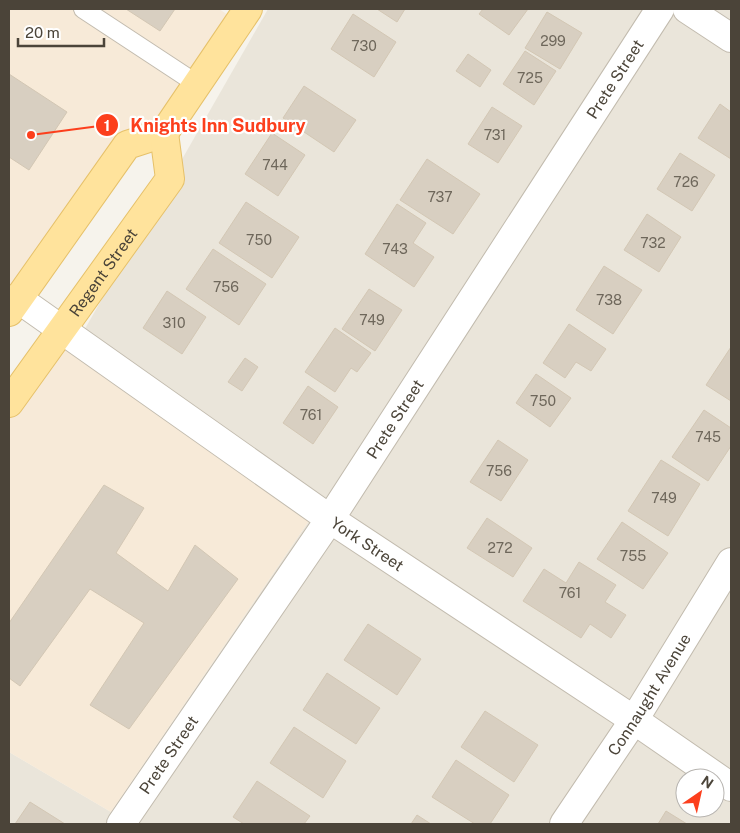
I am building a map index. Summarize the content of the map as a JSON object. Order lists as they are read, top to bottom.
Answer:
{
  "streets": {
    "main road": ["Regent Street"],
    "street": ["Prete Street", "York Street", "Connaught Avenue"]
  },
  "crossings": [
    ["Prete Street", "York Street"],
    ["Regent Street", "York Street"],
    ["York Street", "Connaught Avenue"]
  ],
  "places": ["Knights Inn Sudbury"],
  "house_numbers": [
    "299",
    "730",
    "725",
    "731",
    "744",
    "726",
    "737",
    "750",
    "732",
    "743",
    "756",
    "738",
    "749",
    "310",
    "750",
    "761",
    "745",
    "756",
    "749",
    "272",
    "755",
    "761"
  ],
  "scale_bar": "20 m",
  "north": "top right"
}
